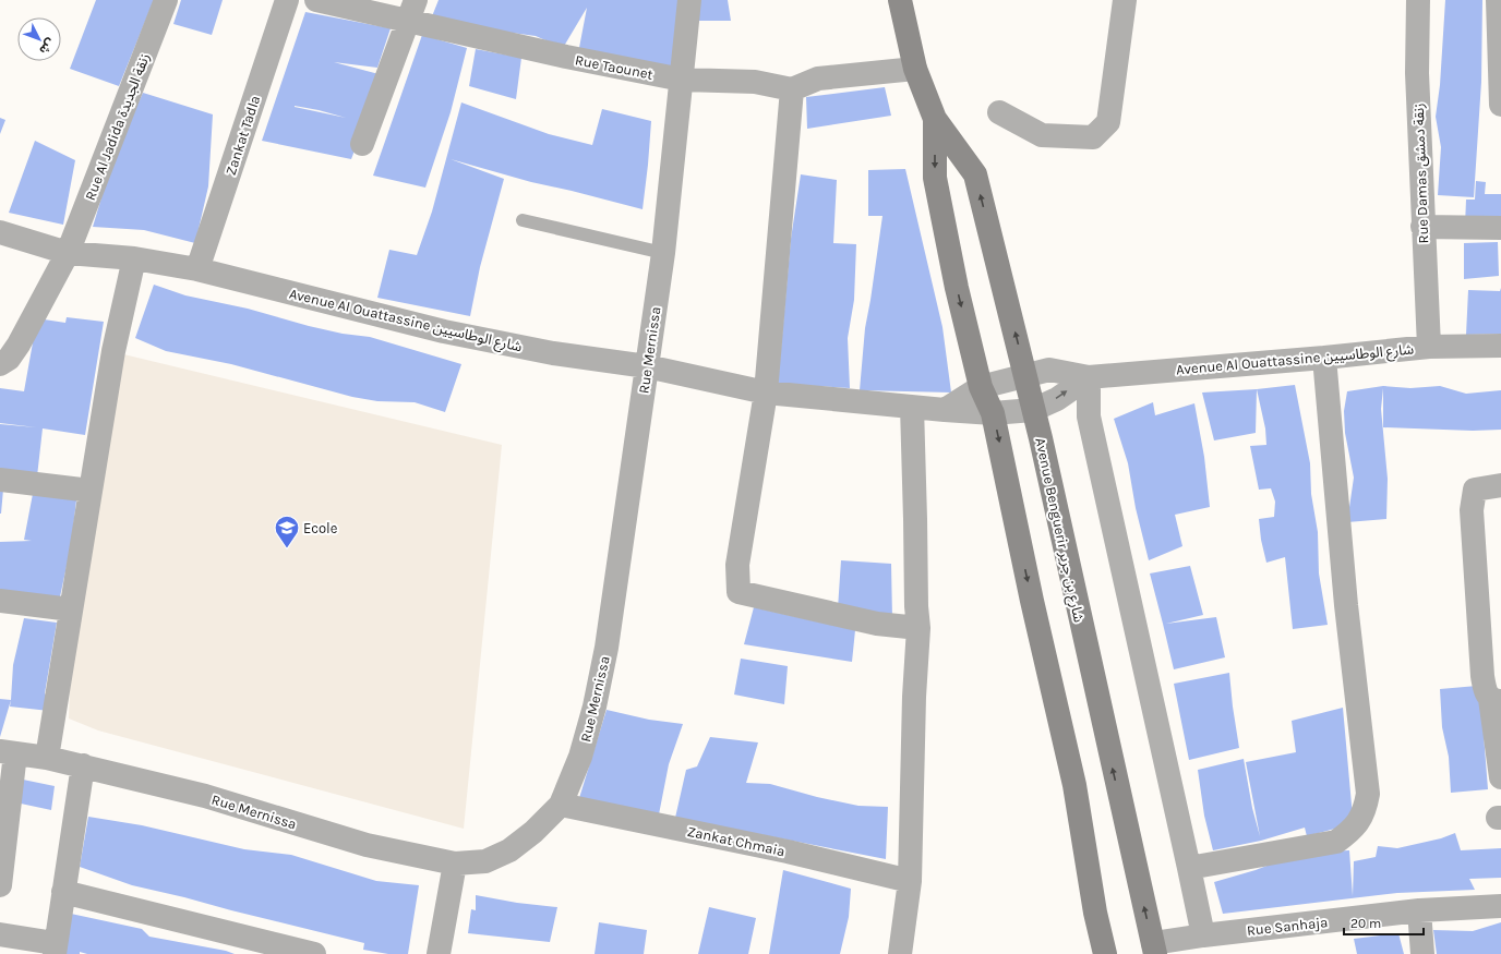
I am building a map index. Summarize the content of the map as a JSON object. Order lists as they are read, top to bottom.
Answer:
{
  "streets": {
    "main road": ["Avenue Benguerir شارع بن جرير"],
    "street": [
      "Rue Taounet",
      "Rue Al Jadida زنقة الجديدة",
      "Zankat Tadla",
      "Rue Damas زنقة دمشق",
      "Avenue Al Ouattassine شارع الوطاسيين",
      "Rue Mernissa",
      "Zankat Chmaia",
      "Rue Sanhaja"
    ]
  },
  "crossings": [
    ["Rue Taounet", "Rue Mernissa"],
    ["Rue Al Jadida زنقة الجديدة", "Avenue Al Ouattassine شارع الوطاسيين"],
    ["Zankat Tadla", "Avenue Al Ouattassine شارع الوطاسيين"],
    ["Rue Damas زنقة دمشق", "Avenue Al Ouattassine شارع الوطاسيين"],
    ["Avenue Al Ouattassine شارع الوطاسيين", "Rue Mernissa"],
    ["Avenue Al Ouattassine شارع الوطاسيين", "Avenue Benguerir شارع بن جرير"],
    ["Rue Mernissa", "Zankat Chmaia"],
    ["Avenue Benguerir شارع بن جرير", "Rue Sanhaja"]
  ],
  "places": {
    "school or university": ["Ecole"]
  },
  "scale_bar": "20 m",
  "north": "bottom right"
}
